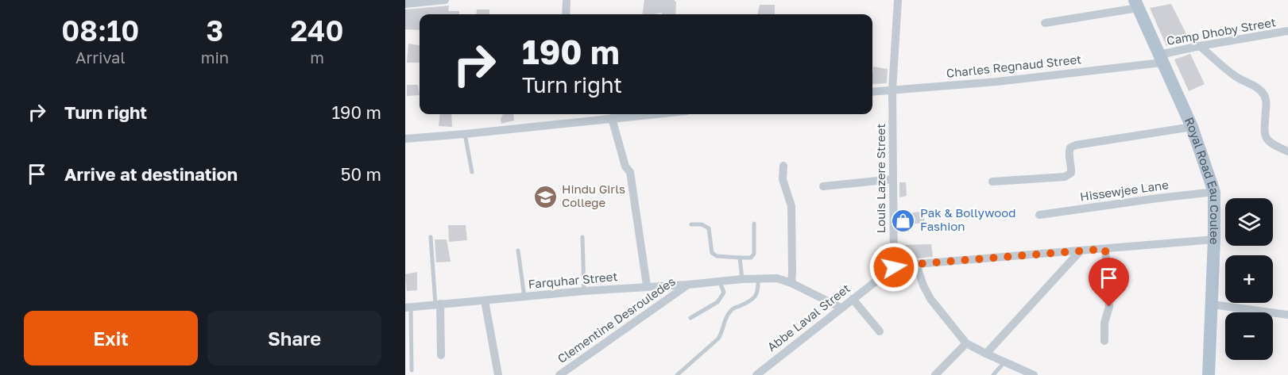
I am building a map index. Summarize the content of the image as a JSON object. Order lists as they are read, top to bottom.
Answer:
{
  "streets": {
    "main road": ["Royal Road Eau Coulee"],
    "street": [
      "Camp Dhoby Street",
      "Charles Regnaud Street",
      "Louis Lazere Street",
      "Hissewjee Lane",
      "Farquhar Street",
      "Abbe Laval Street",
      "Clementine Desrouledes"
    ]
  },
  "crossings": [
    ["Camp Dhoby Street", "Charles Regnaud Street"],
    ["Camp Dhoby Street", "Royal Road Eau Coulee"],
    ["Charles Regnaud Street", "Louis Lazere Street"],
    ["Charles Regnaud Street", "Royal Road Eau Coulee"],
    ["Louis Lazere Street", "Abbe Laval Street"],
    ["Royal Road Eau Coulee", "Hissewjee Lane"],
    ["Royal Road Eau Coulee", "Abbe Laval Street"],
    ["Farquhar Street", "Abbe Laval Street"],
    ["Farquhar Street", "Clementine Desrouledes"]
  ],
  "places": {
    "school or university": ["Hindu Girls College"],
    "shop": ["Pak & Bollywood Fashion"]
  },
  "page": {
    "eta": [
      "08:10",
      "Arrival",
      "3",
      "min",
      "240",
      "m"
    ],
    "turn": ["190 m", "Turn right"],
    "list": [
      {
        "name": "Turn right",
        "value": "190 m"
      },
      {
        "name": "Arrive at destination",
        "value": "50 m"
      }
    ],
    "map_buttons": ["+", "−"],
    "buttons": ["Exit", "Share"]
  }
}
